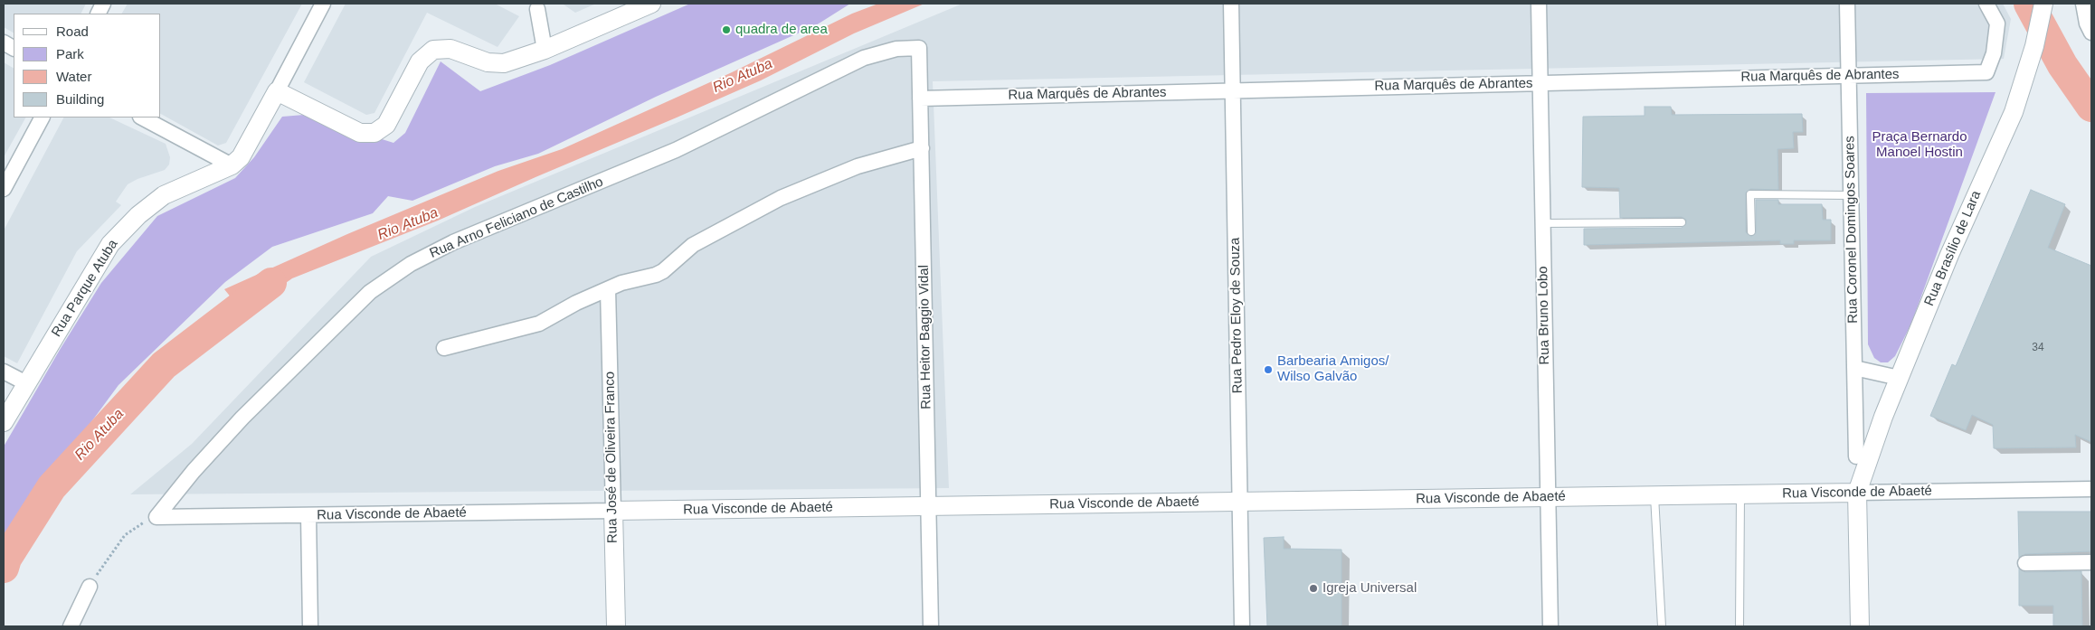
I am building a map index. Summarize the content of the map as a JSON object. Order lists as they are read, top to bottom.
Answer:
{
  "streets": {
    "street": [
      "Rua Marquês de Abrantes",
      "Rua Arno Feliciano de Castilho",
      "Rua Coronel Domingos Soares",
      "Rua Brasílio de Lara",
      "Rua Parque Atuba",
      "Rua Pedro Eloy de Souza",
      "Rua Bruno Lobo",
      "Rua Heitor Baggio Vidal",
      "Rua José de Oliveira Franco",
      "Rua Visconde de Abaeté"
    ]
  },
  "crossings": [
    ["Rua Marquês de Abrantes", "Rua Coronel Domingos Soares"],
    ["Rua Marquês de Abrantes", "Rua Pedro Eloy de Souza"],
    ["Rua Marquês de Abrantes", "Rua Bruno Lobo"],
    ["Rua Marquês de Abrantes", "Rua Heitor Baggio Vidal"],
    ["Rua Arno Feliciano de Castilho", "Rua Heitor Baggio Vidal"],
    ["Rua Arno Feliciano de Castilho", "Rua Visconde de Abaeté"],
    ["Rua Brasílio de Lara", "Rua Visconde de Abaeté"],
    ["Rua Pedro Eloy de Souza", "Rua Visconde de Abaeté"],
    ["Rua Bruno Lobo", "Rua Visconde de Abaeté"],
    ["Rua Heitor Baggio Vidal", "Rua Visconde de Abaeté"],
    ["Rua José de Oliveira Franco", "Rua Visconde de Abaeté"]
  ],
  "water": ["Rio Atuba"],
  "parks": ["Praça Bernardo Manoel Hostin"],
  "places": ["quadra de area", "Barbearia Amigos/ Wilso Galvão", "Igreja Universal"],
  "house_numbers": ["34"],
  "legend": [
    "Road",
    "Park",
    "Water",
    "Building"
  ]
}
